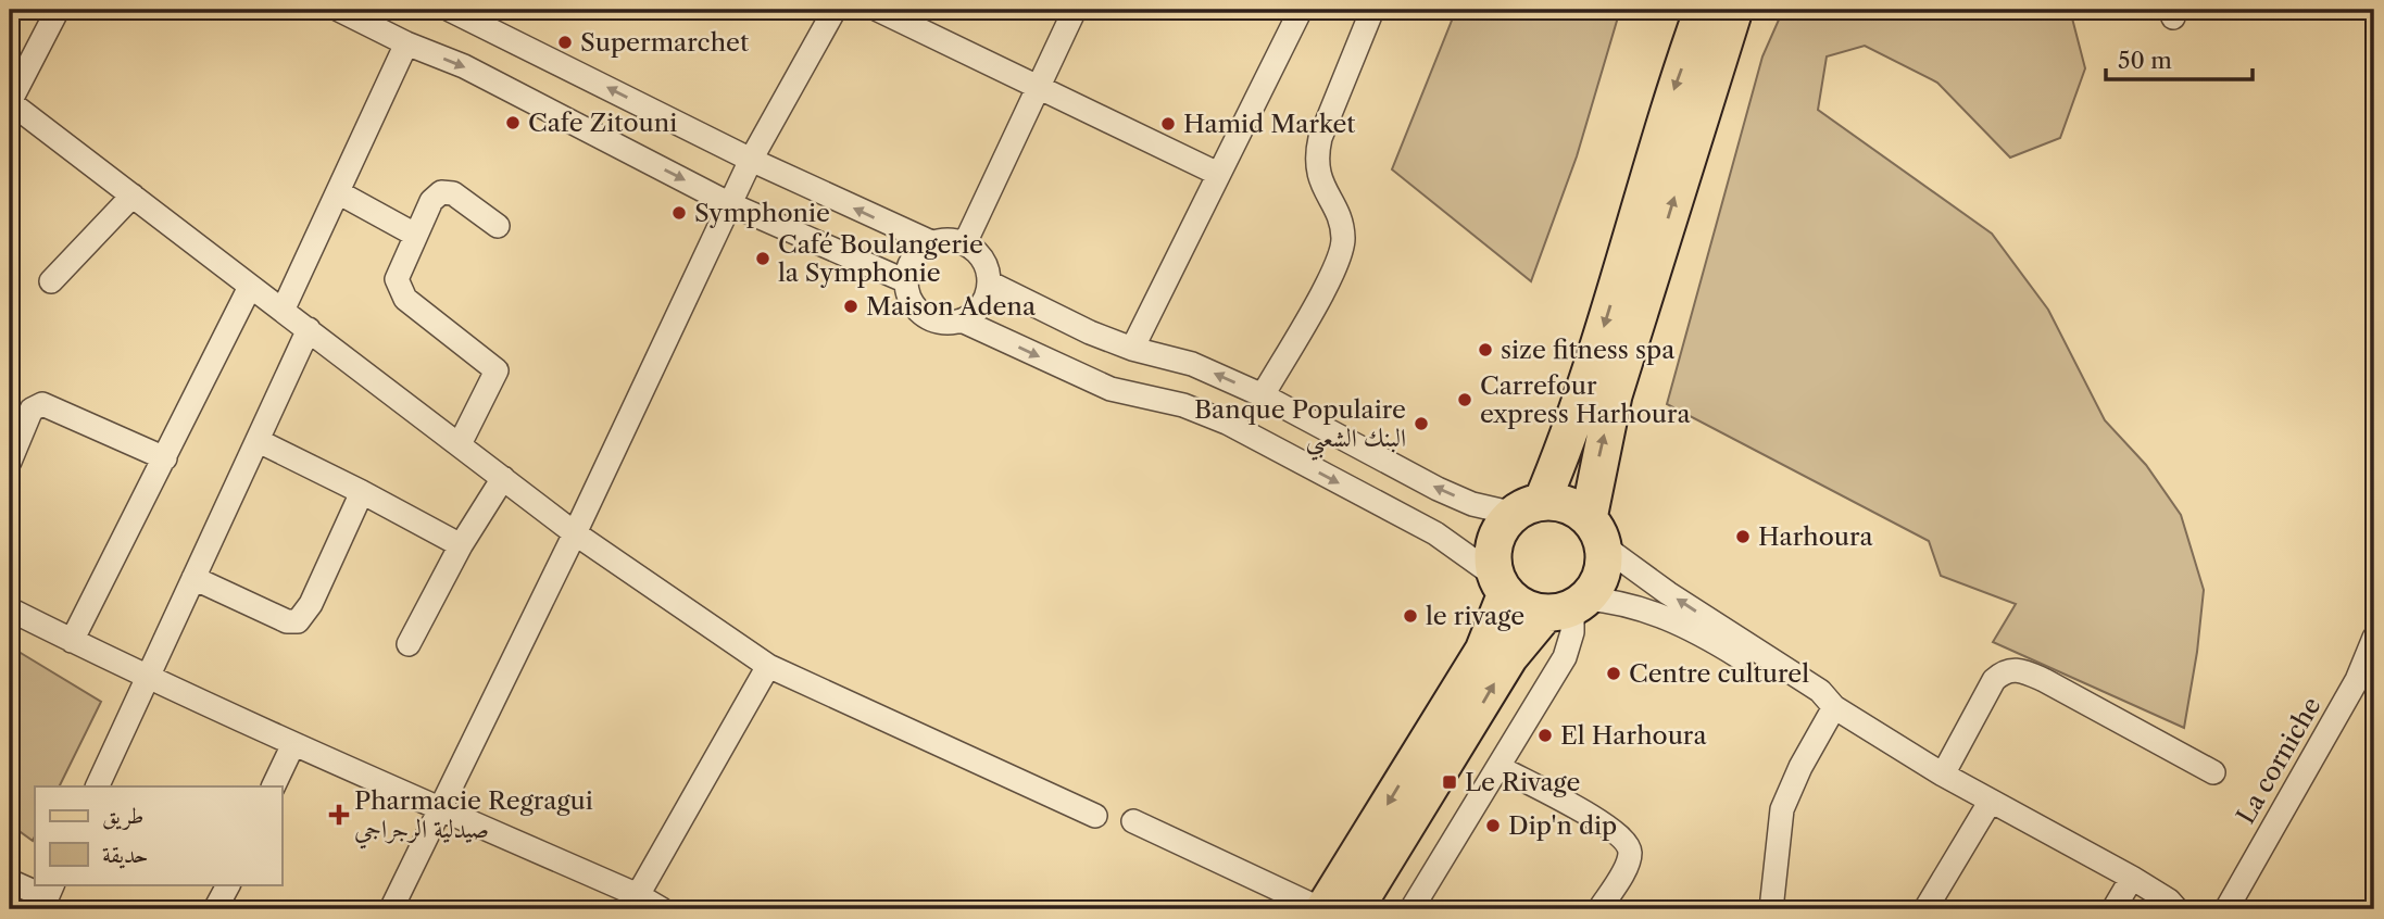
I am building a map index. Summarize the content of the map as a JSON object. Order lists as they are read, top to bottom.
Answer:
{
  "streets": {
    "street": ["La corniche"]
  },
  "places": {
    "other": [
      "Supermarchet",
      "Cafe Zitouni",
      "Hamid Market",
      "Symphonie",
      "Café Boulangerie la Symphonie",
      "Maison Adena",
      "size fitness spa",
      "Carrefour express Harhoura",
      "Banque Populaire البنك الشعبي",
      "Harhoura",
      "le rivage",
      "Centre culturel",
      "El Harhoura",
      "Dip'n dip"
    ],
    "transit": ["Le Rivage"],
    "health": ["Pharmacie Regragui صيدلية الرجراجي"]
  },
  "legend": ["طريق", "حديقة"],
  "scale_bar": "50 m"
}
